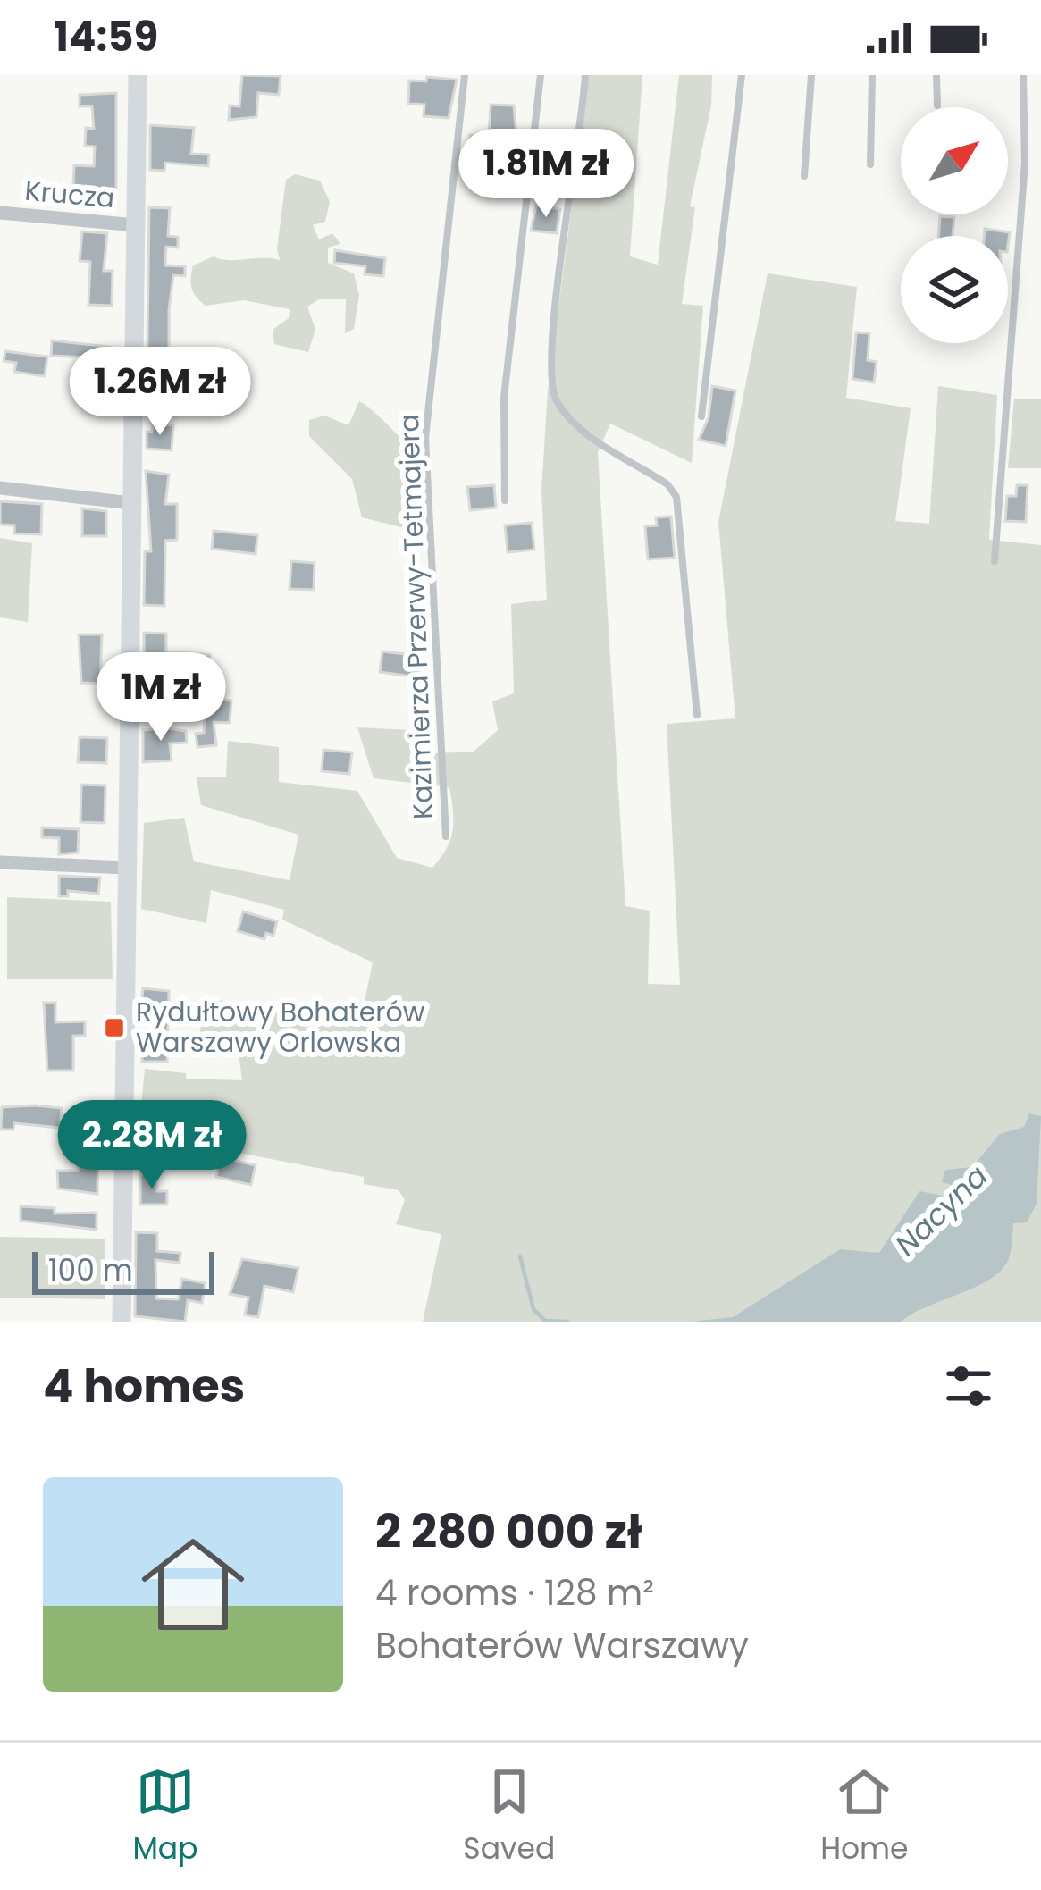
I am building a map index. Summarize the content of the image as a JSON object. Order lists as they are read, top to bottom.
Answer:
{
  "streets": {
    "street": ["Krucza"],
    "lane": ["Kazimierza Przerwy-Tetmajera"]
  },
  "water": ["Nacyna"],
  "places": {
    "transit": ["Rydułtowy Bohaterów Warszawy Orlowska"]
  },
  "scale_bar": "100 m",
  "north": "top right",
  "page": {
    "status": "14:59",
    "price": [
      "1.81M zł",
      "1.26M zł",
      "1M zł",
      "2.28M zł"
    ],
    "scale": "100 m",
    "heading": "4 homes",
    "list": [
      {
        "name": "2 280 000 zł",
        "note": "4 rooms · 128 m² · Bohaterów Warszawy"
      }
    ],
    "tabs": ["Map", "Saved", "Home"]
  }
}
